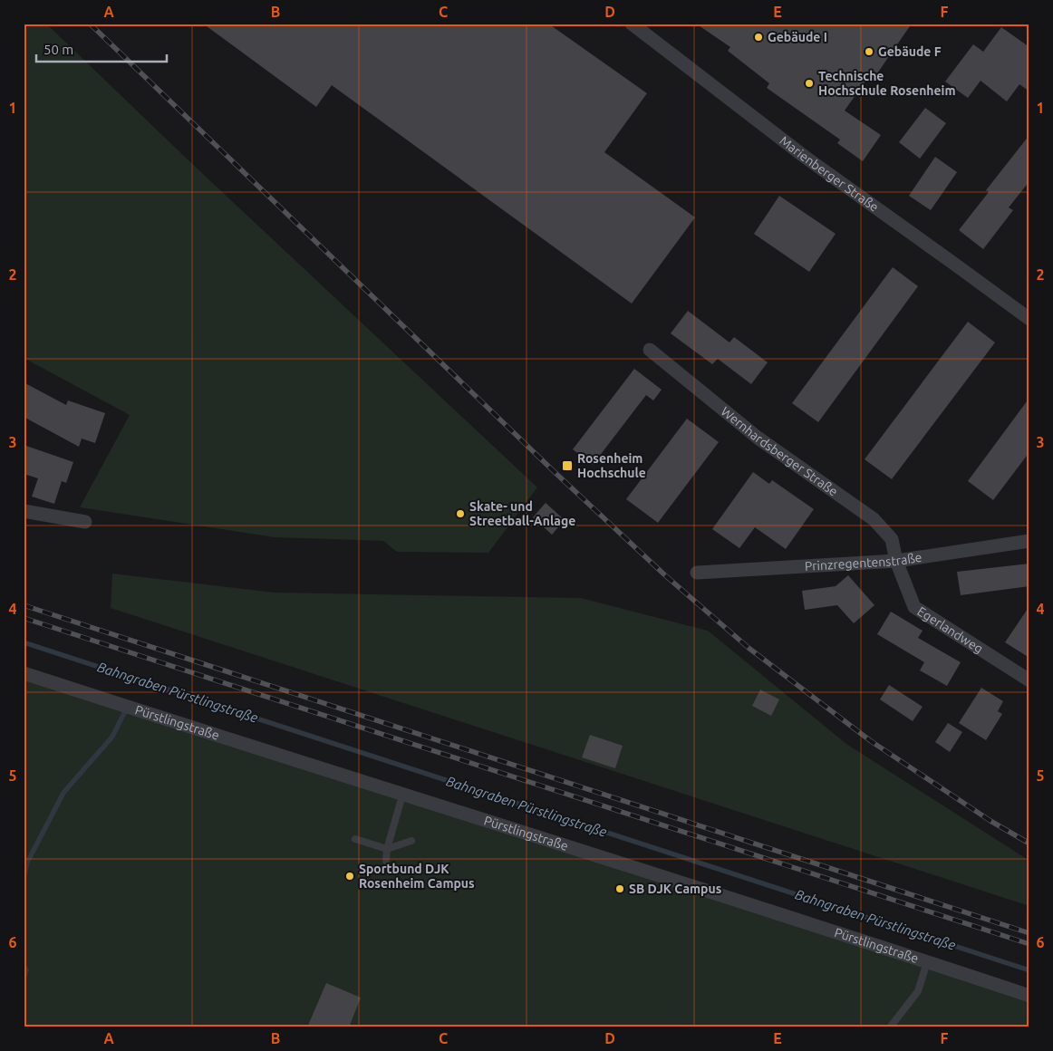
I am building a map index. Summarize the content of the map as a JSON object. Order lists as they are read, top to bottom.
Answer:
{
  "streets": {
    "street": [
      "Marienberger Straße",
      "Wernhardsberger Straße",
      "Prinzregentenstraße",
      "Egerlandweg",
      "Pürstlingstraße"
    ]
  },
  "crossings": [
    ["Wernhardsberger Straße", "Prinzregentenstraße"],
    ["Wernhardsberger Straße", "Egerlandweg"],
    ["Prinzregentenstraße", "Egerlandweg"]
  ],
  "water": ["Bahngraben Pürstlingstraße"],
  "places": {
    "other": [
      "Gebäude I",
      "Gebäude F",
      "Technische Hochschule Rosenheim",
      "Skate- und Streetball-Anlage",
      "Sportbund DJK Rosenheim Campus",
      "SB DJK Campus"
    ],
    "transit": ["Rosenheim Hochschule"]
  },
  "scale_bar": "50 m",
  "grid": {
    "columns": [
      "A",
      "B",
      "C",
      "D",
      "E",
      "F"
    ],
    "rows": [
      "1",
      "2",
      "3",
      "4",
      "5",
      "6"
    ]
  }
}
